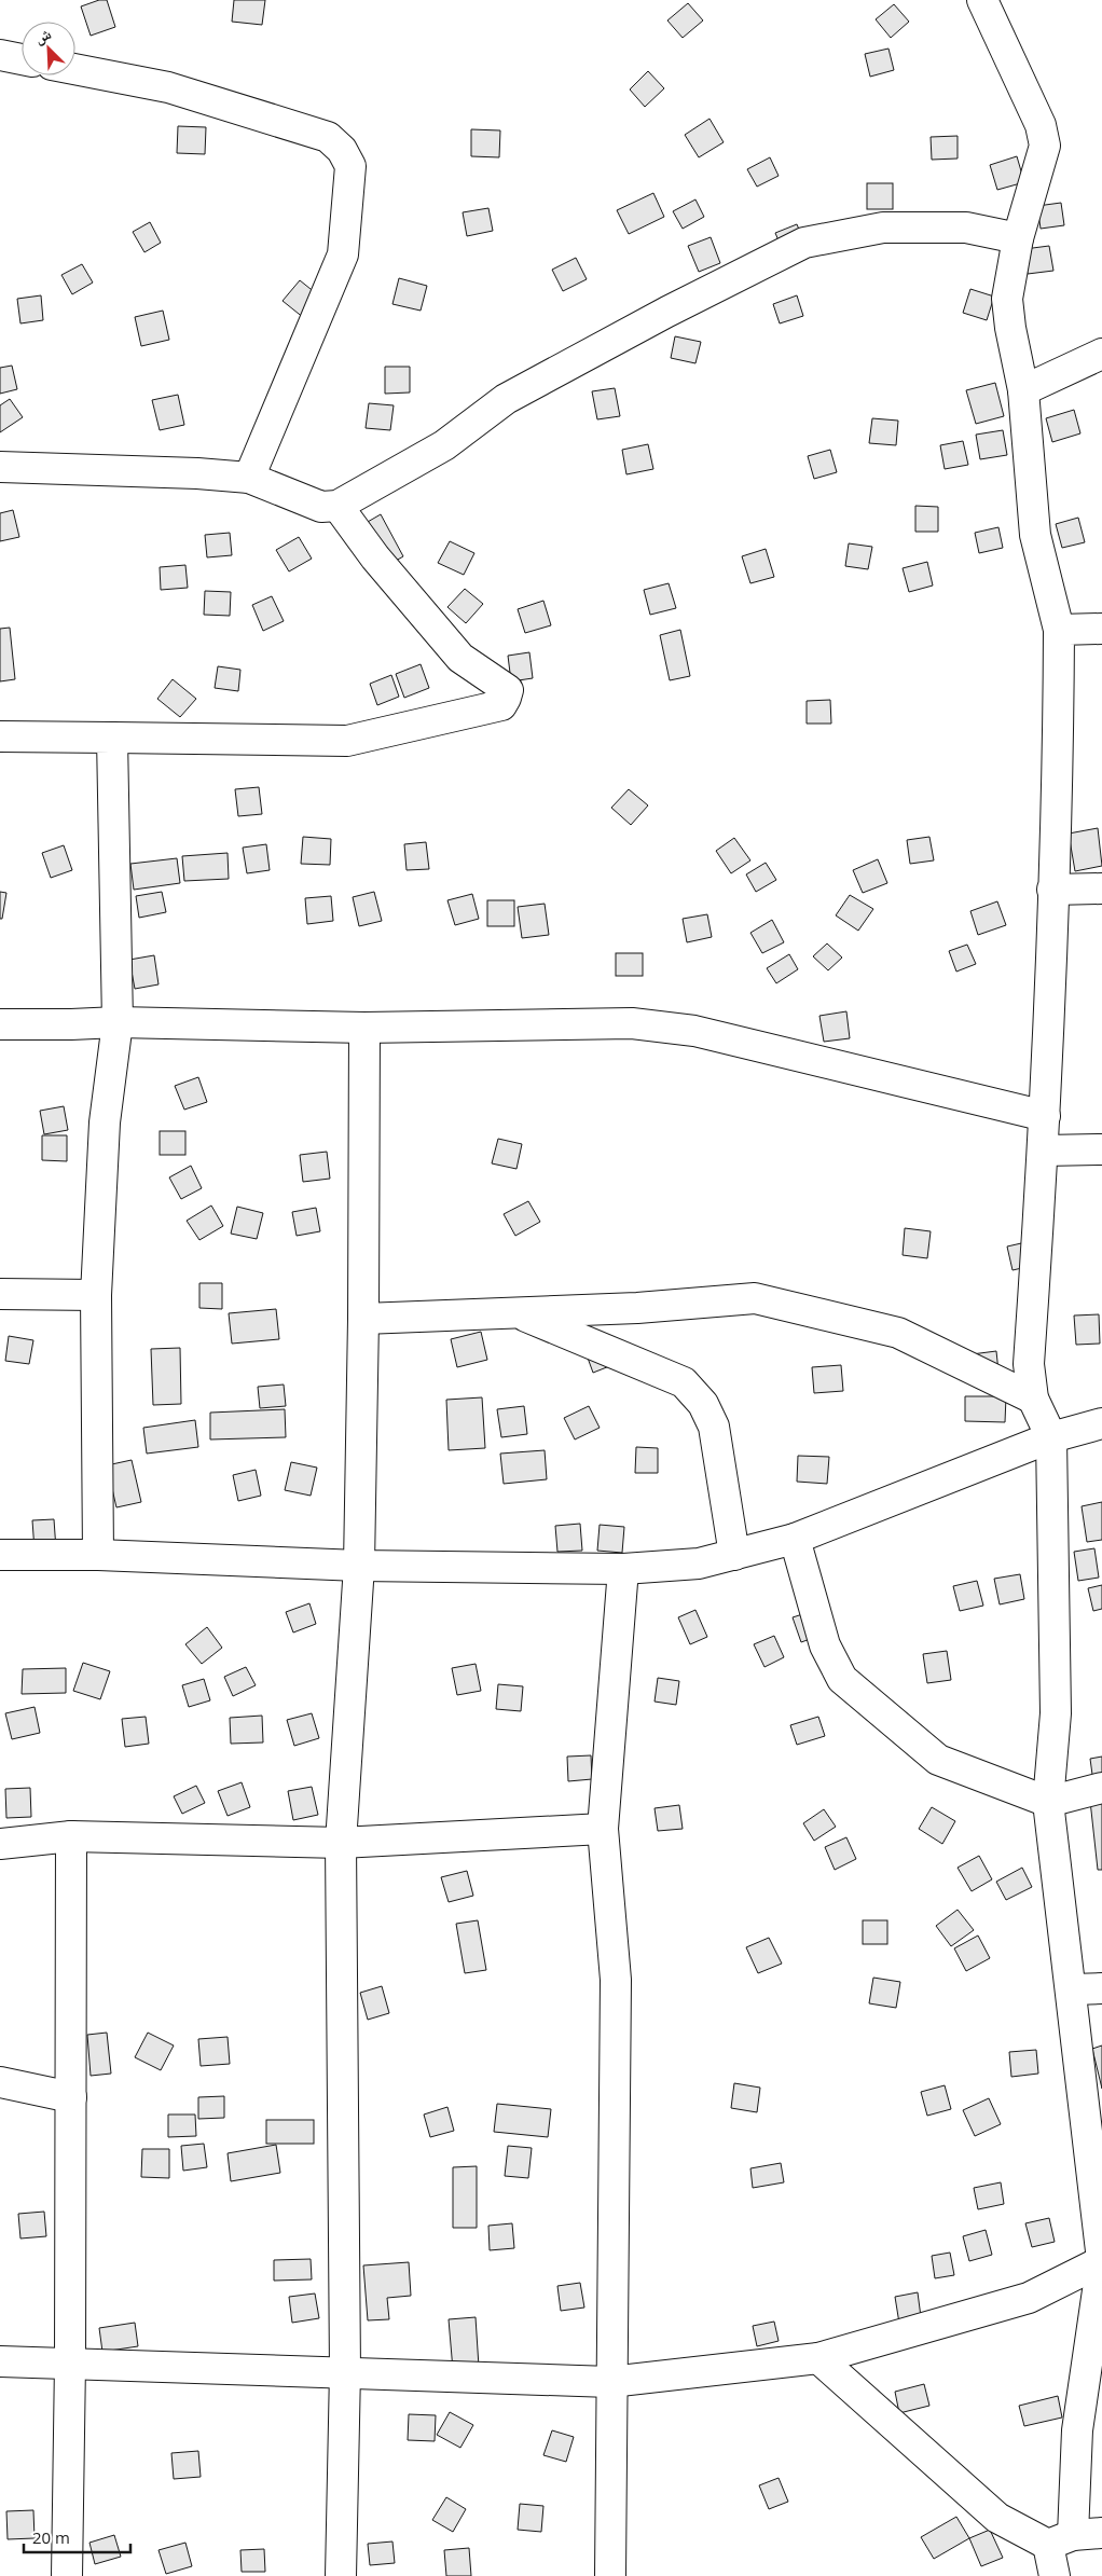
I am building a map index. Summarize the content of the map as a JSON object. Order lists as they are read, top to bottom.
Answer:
{
  "scale_bar": "20 m",
  "north": "top left"
}
